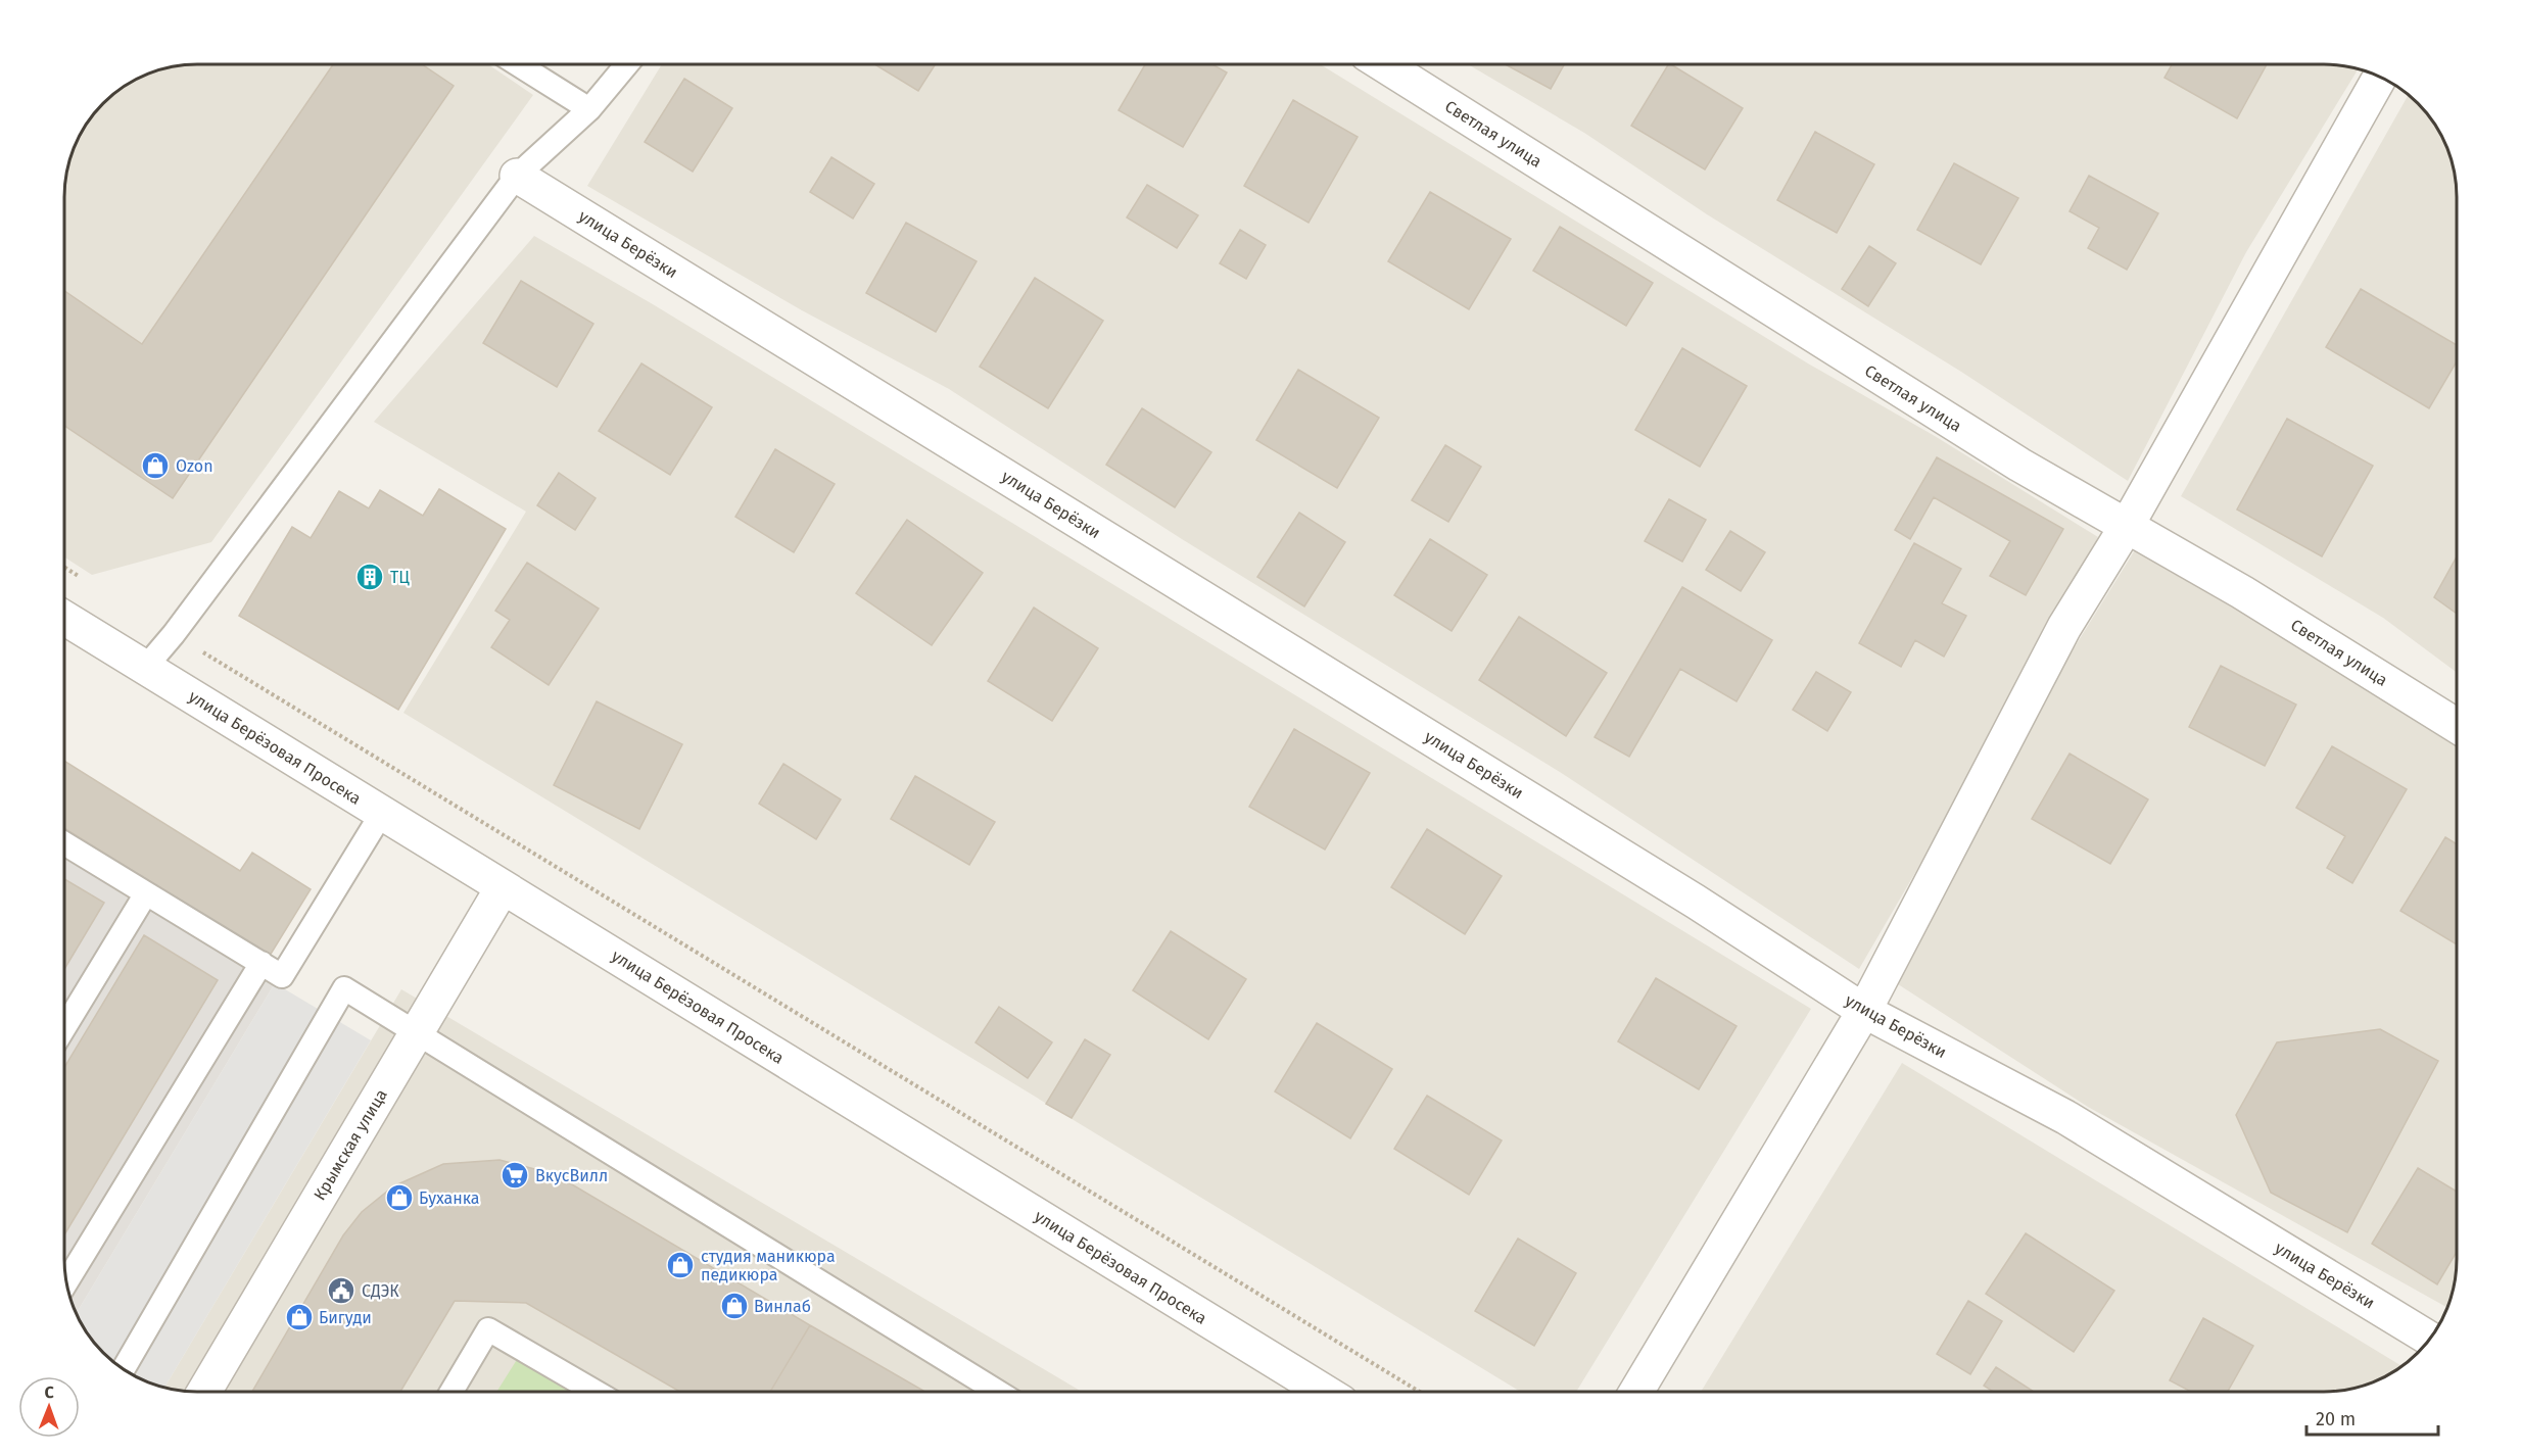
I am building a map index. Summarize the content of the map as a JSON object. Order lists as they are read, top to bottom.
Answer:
{
  "streets": {
    "street": [
      "Светлая улица",
      "улица Берёзки",
      "улица Берёзовая Просека",
      "Крымская улица"
    ]
  },
  "crossings": [
    ["улица Берёзовая Просека", "Крымская улица"]
  ],
  "places": {
    "shop": [
      "Ozon",
      "Буханка",
      "студия маникюра педикюра",
      "Винлаб",
      "Бигуди"
    ],
    "building": ["ТЦ"],
    "supermarket": ["ВкусВилл"],
    "public building": ["СДЭК"]
  },
  "scale_bar": "20 m",
  "north": "top"
}
